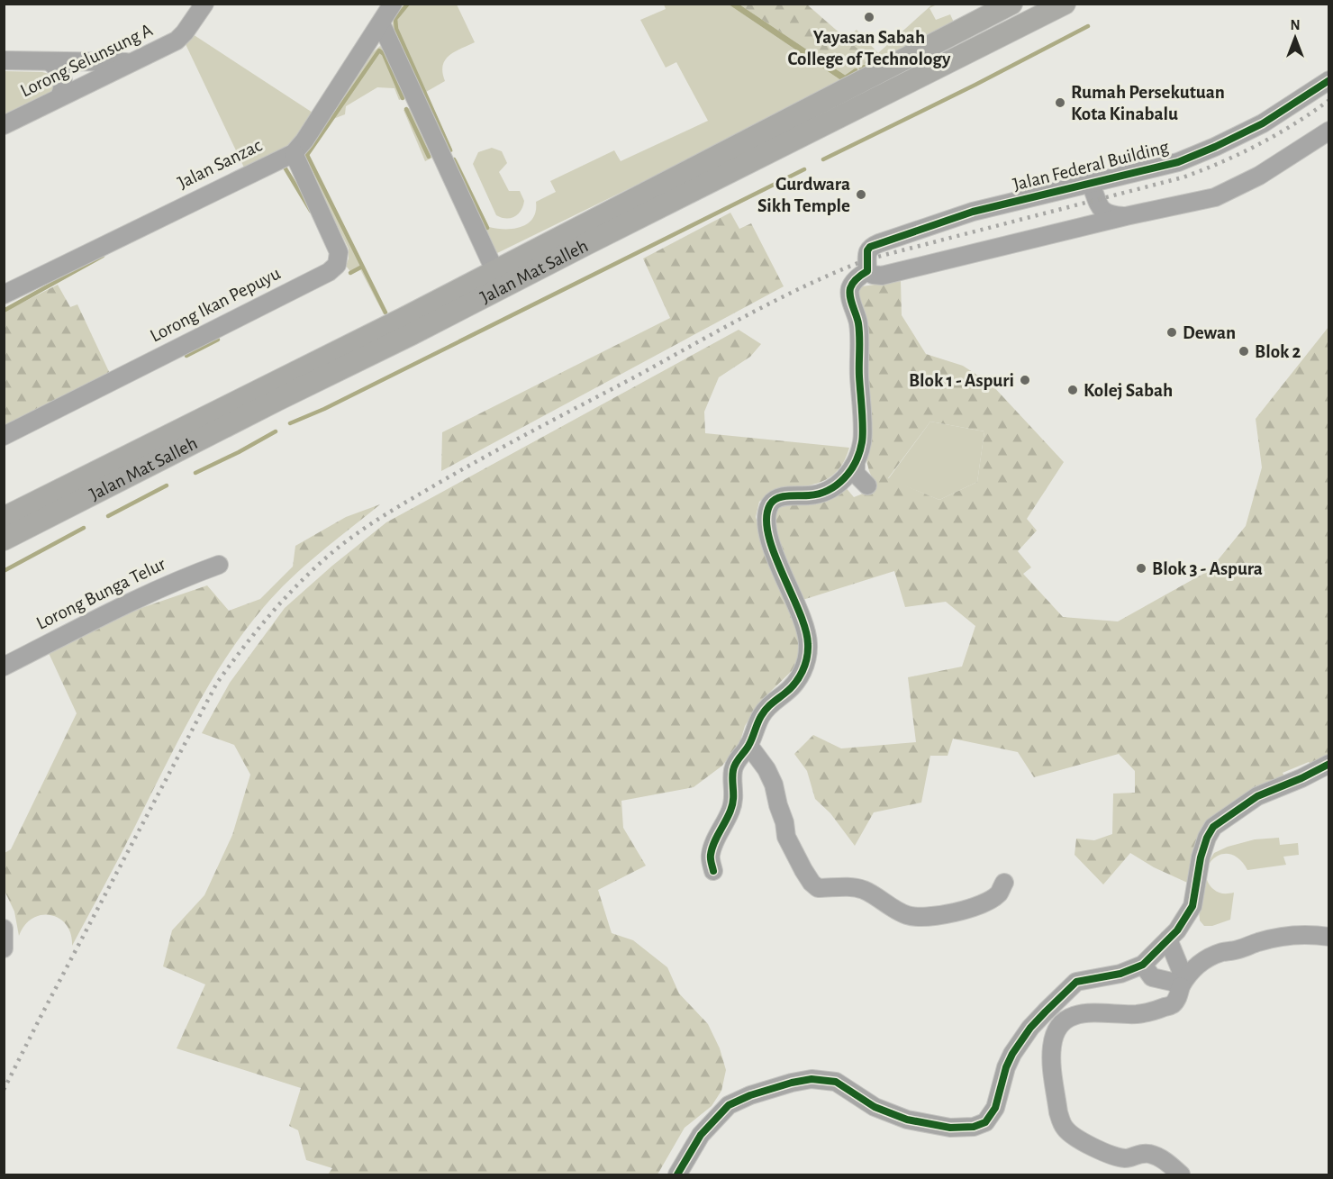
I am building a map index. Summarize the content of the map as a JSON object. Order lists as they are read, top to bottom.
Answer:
{
  "streets": {
    "main road": ["Jalan Mat Salleh"],
    "street": [
      "Lorong Selunsung A",
      "Jalan Sanzac",
      "Jalan Federal Building",
      "Lorong Ikan Pepuyu",
      "Lorong Bunga Telur"
    ]
  },
  "crossings": [
    ["Jalan Sanzac", "Lorong Ikan Pepuyu"]
  ],
  "places": [
    "Yayasan Sabah College of Technology",
    "Rumah Persekutuan Kota Kinabalu",
    "Gurdwara Sikh Temple",
    "Dewan",
    "Blok 2",
    "Blok 1 - Aspuri",
    "Kolej Sabah",
    "Blok 3 - Aspura"
  ],
  "north": "top"
}
